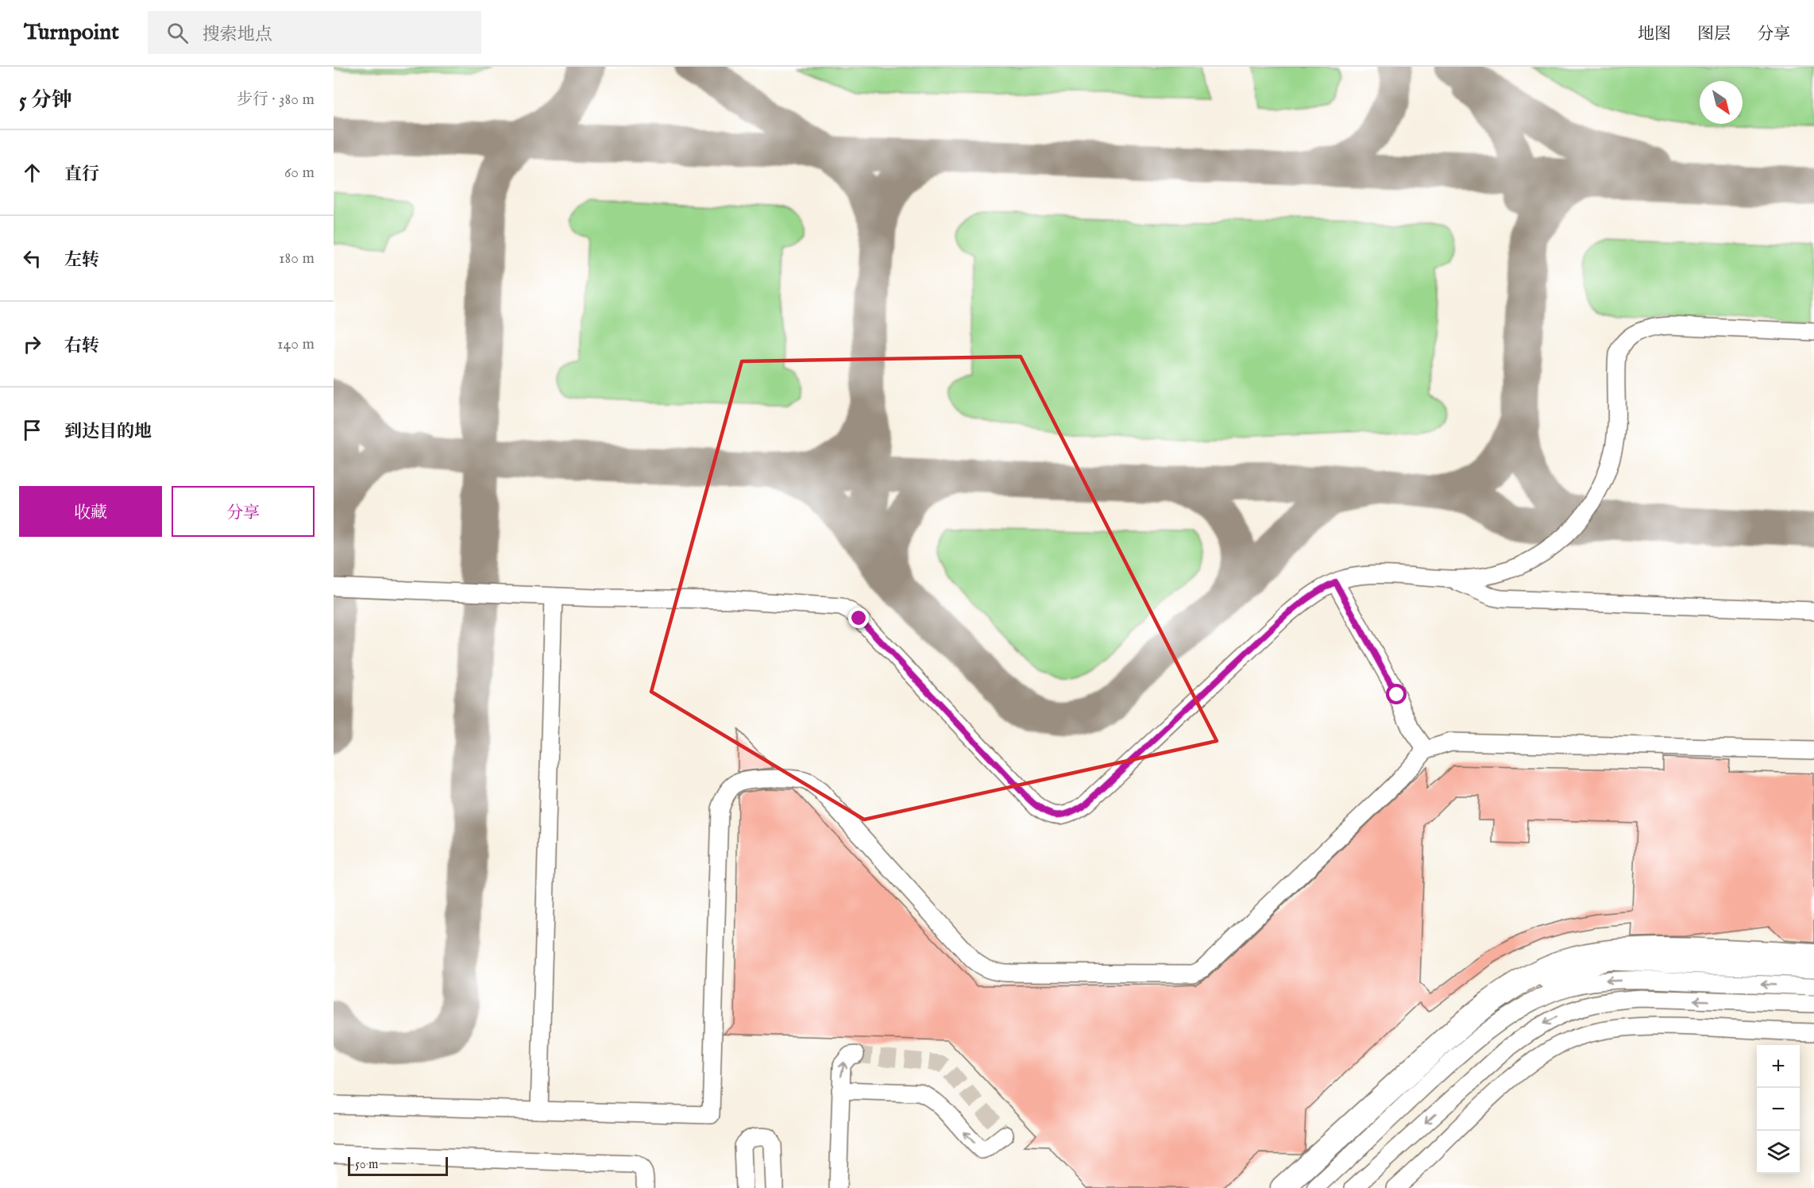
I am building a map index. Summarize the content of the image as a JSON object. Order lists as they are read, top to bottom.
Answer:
{
  "scale_bar": "50 m",
  "north": "bottom right",
  "page": {
    "header": "Turnpoint",
    "search": "搜索地点",
    "nav": ["地图", "图层", "分享"],
    "heading": ["5 分钟", "步行 · 380 m"],
    "list": [
      ["直行", "60 m"],
      ["左转", "180 m"],
      ["右转", "140 m"],
      "到达目的地"
    ],
    "buttons": ["收藏", "分享"],
    "map_buttons": ["+", "−"],
    "scale": "50 m"
  }
}
